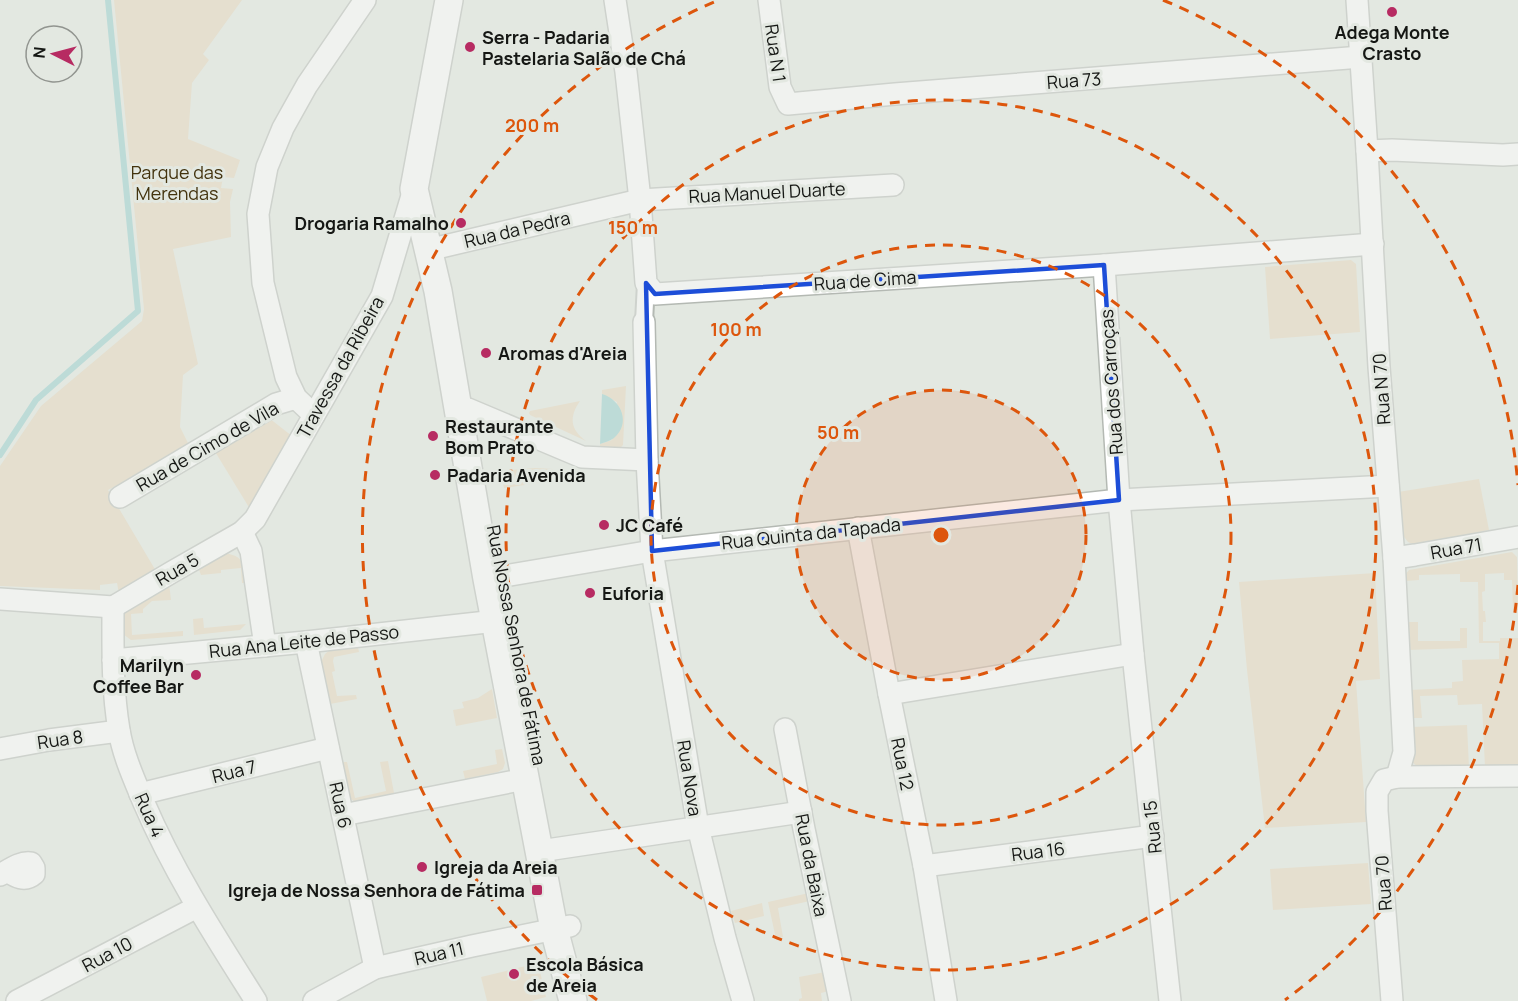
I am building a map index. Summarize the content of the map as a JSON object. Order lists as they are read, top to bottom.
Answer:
{
  "streets": {
    "street": [
      "Rua N 1",
      "Rua 73",
      "Rua Manuel Duarte",
      "Rua da Pedra",
      "Rua de Cima",
      "Travessa da Ribeira",
      "Rua dos Carroças",
      "Rua N 70",
      "Rua de Cimo de Vila",
      "Rua Quinta da Tapada",
      "Rua 71",
      "Rua 5",
      "Rua Ana Leite de Passo",
      "Rua Nossa Senhora de Fátima",
      "Rua 8",
      "Rua 12",
      "Rua 7",
      "Rua Nova",
      "Rua 6",
      "Rua 4",
      "Rua 15",
      "Rua 16",
      "Rua da Baixa",
      "Rua 70",
      "Rua 11",
      "Rua 10"
    ]
  },
  "crossings": [
    ["Rua N 1", "Rua 73"],
    ["Rua 73", "Rua N 70"],
    ["Rua Manuel Duarte", "Rua da Pedra"],
    ["Rua da Pedra", "Rua Nossa Senhora de Fátima"],
    ["Rua de Cima", "Rua dos Carroças"],
    ["Rua de Cima", "Rua N 70"],
    ["Travessa da Ribeira", "Rua 5"],
    ["Travessa da Ribeira", "Rua Nossa Senhora de Fátima"],
    ["Rua dos Carroças", "Rua Quinta da Tapada"],
    ["Rua dos Carroças", "Rua 15"],
    ["Rua N 70", "Rua Quinta da Tapada"],
    ["Rua N 70", "Rua 71"],
    ["Rua N 70", "Rua 70"],
    ["Rua Quinta da Tapada", "Rua Nossa Senhora de Fátima"],
    ["Rua Quinta da Tapada", "Rua 12"],
    ["Rua Quinta da Tapada", "Rua Nova"],
    ["Rua Quinta da Tapada", "Rua 15"],
    ["Rua 5", "Rua 4"],
    ["Rua Ana Leite de Passo", "Rua Nossa Senhora de Fátima"],
    ["Rua Ana Leite de Passo", "Rua 6"],
    ["Rua Ana Leite de Passo", "Rua 4"],
    ["Rua Nossa Senhora de Fátima", "Rua 11"],
    ["Rua 8", "Rua 4"],
    ["Rua 12", "Rua 16"],
    ["Rua 7", "Rua 6"],
    ["Rua 7", "Rua 4"],
    ["Rua 6", "Rua 11"],
    ["Rua 4", "Rua 10"],
    ["Rua 15", "Rua 16"]
  ],
  "parks": ["Parque das Merendas"],
  "places": {
    "other": [
      "Adega Monte Crasto",
      "Serra - Padaria Pastelaria Salão de Chá",
      "Drogaria Ramalho",
      "Aromas d'Areia",
      "Restaurante Bom Prato",
      "Padaria Avenida",
      "JC Café",
      "Euforia",
      "Marilyn Coffee Bar",
      "Igreja da Areia",
      "Escola Básica de Areia"
    ],
    "transit": ["Igreja de Nossa Senhora de Fátima"]
  },
  "north": "left",
  "rings": [
    "200 m",
    "150 m",
    "100 m",
    "50 m"
  ]
}
